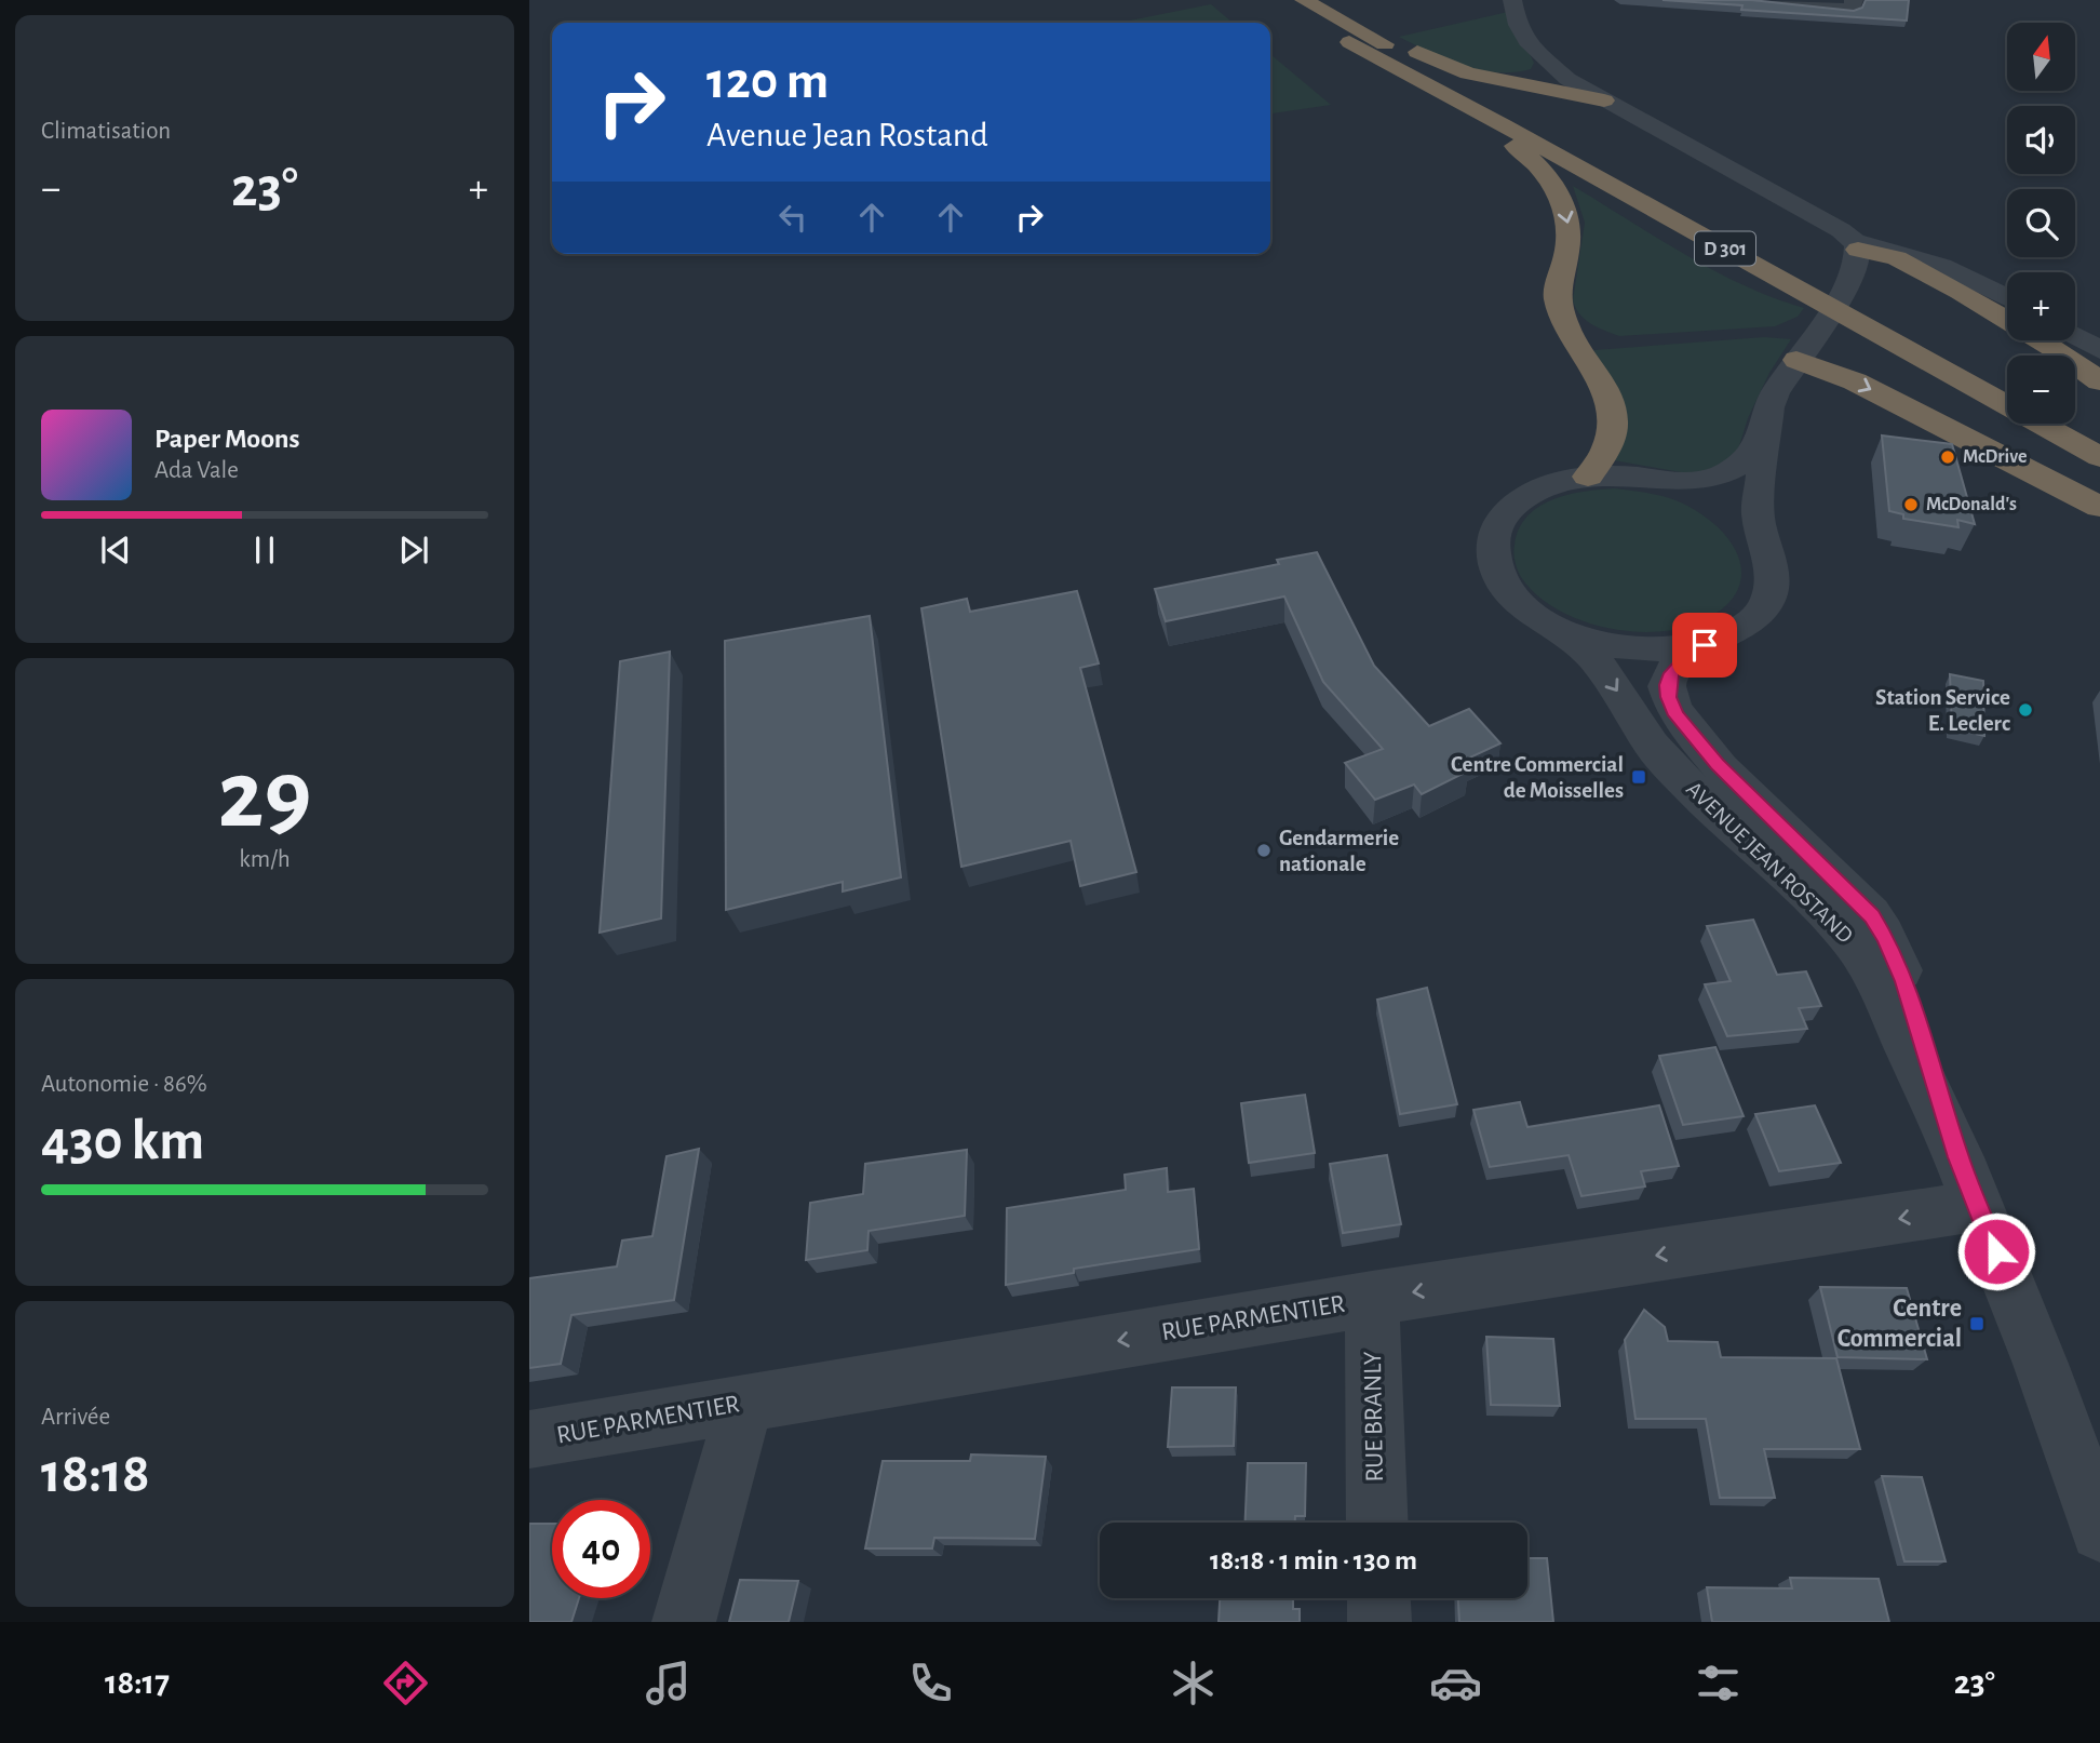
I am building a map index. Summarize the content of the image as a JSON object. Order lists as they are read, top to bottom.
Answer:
{
  "streets": {
    "highway": ["D 301"],
    "street": ["AVENUE JEAN ROSTAND", "RUE PARMENTIER", "RUE BRANLY"]
  },
  "crossings": [
    ["AVENUE JEAN ROSTAND", "RUE PARMENTIER"],
    ["RUE PARMENTIER", "RUE BRANLY"]
  ],
  "one_way": ["RUE PARMENTIER"],
  "places": {
    "other": [
      "McDrive",
      "McDonald's",
      "Station Service E. Leclerc",
      "Gendarmerie nationale"
    ],
    "transit": ["Centre Commercial de Moisselles", "Centre Commercial"]
  },
  "north": "top",
  "page": {
    "tile": [
      "Climatisation",
      ["29", "km/h"],
      ["Autonomie · 86%", "430 km"],
      ["Arrivée", "18:18"]
    ],
    "map_buttons": ["+", "−"],
    "turn": ["120 m", "Avenue Jean Rostand"],
    "heat": ["−", "23°", "+"],
    "song": ["Paper Moons", "Ada Vale"],
    "limit": "40",
    "trip": "18:18 · 1 min · 130 m",
    "tabs": ["18:17", "23°"]
  }
}
